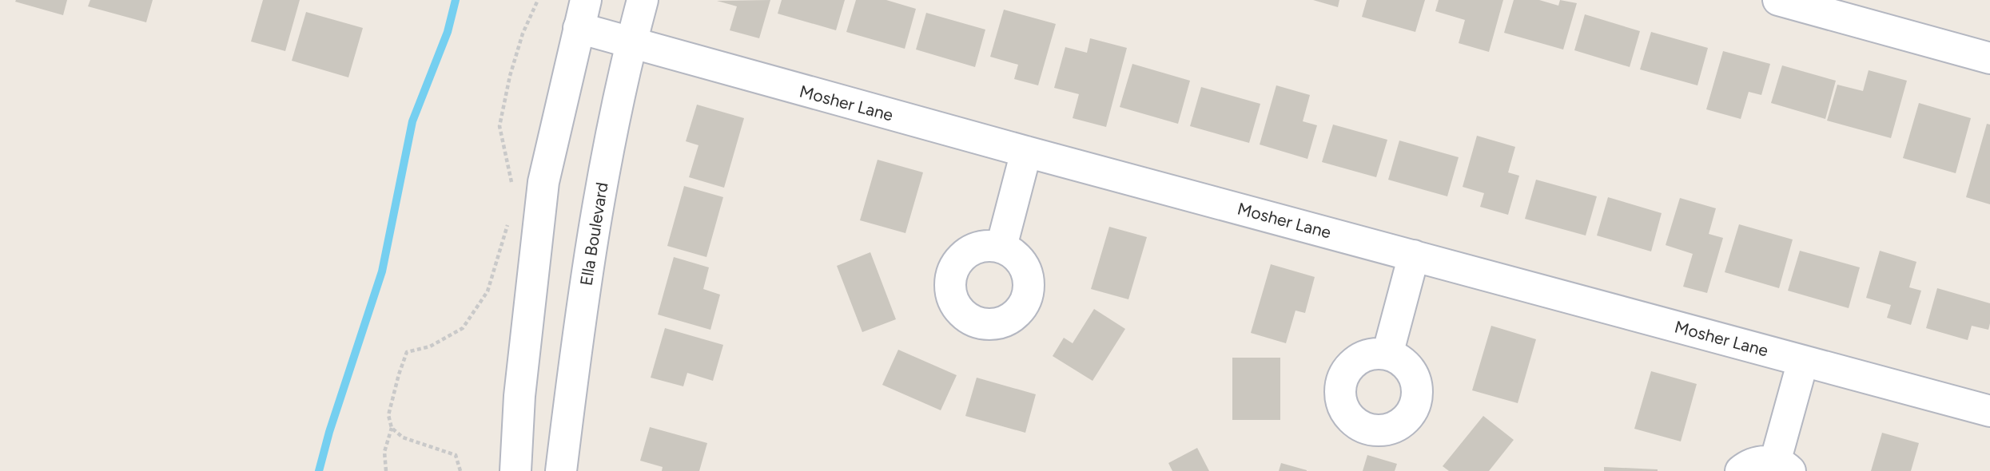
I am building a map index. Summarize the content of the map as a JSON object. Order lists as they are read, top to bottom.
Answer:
{
  "streets": {
    "street": ["Mosher Lane", "Ella Boulevard"]
  },
  "crossings": [
    ["Mosher Lane", "Ella Boulevard"]
  ]
}
